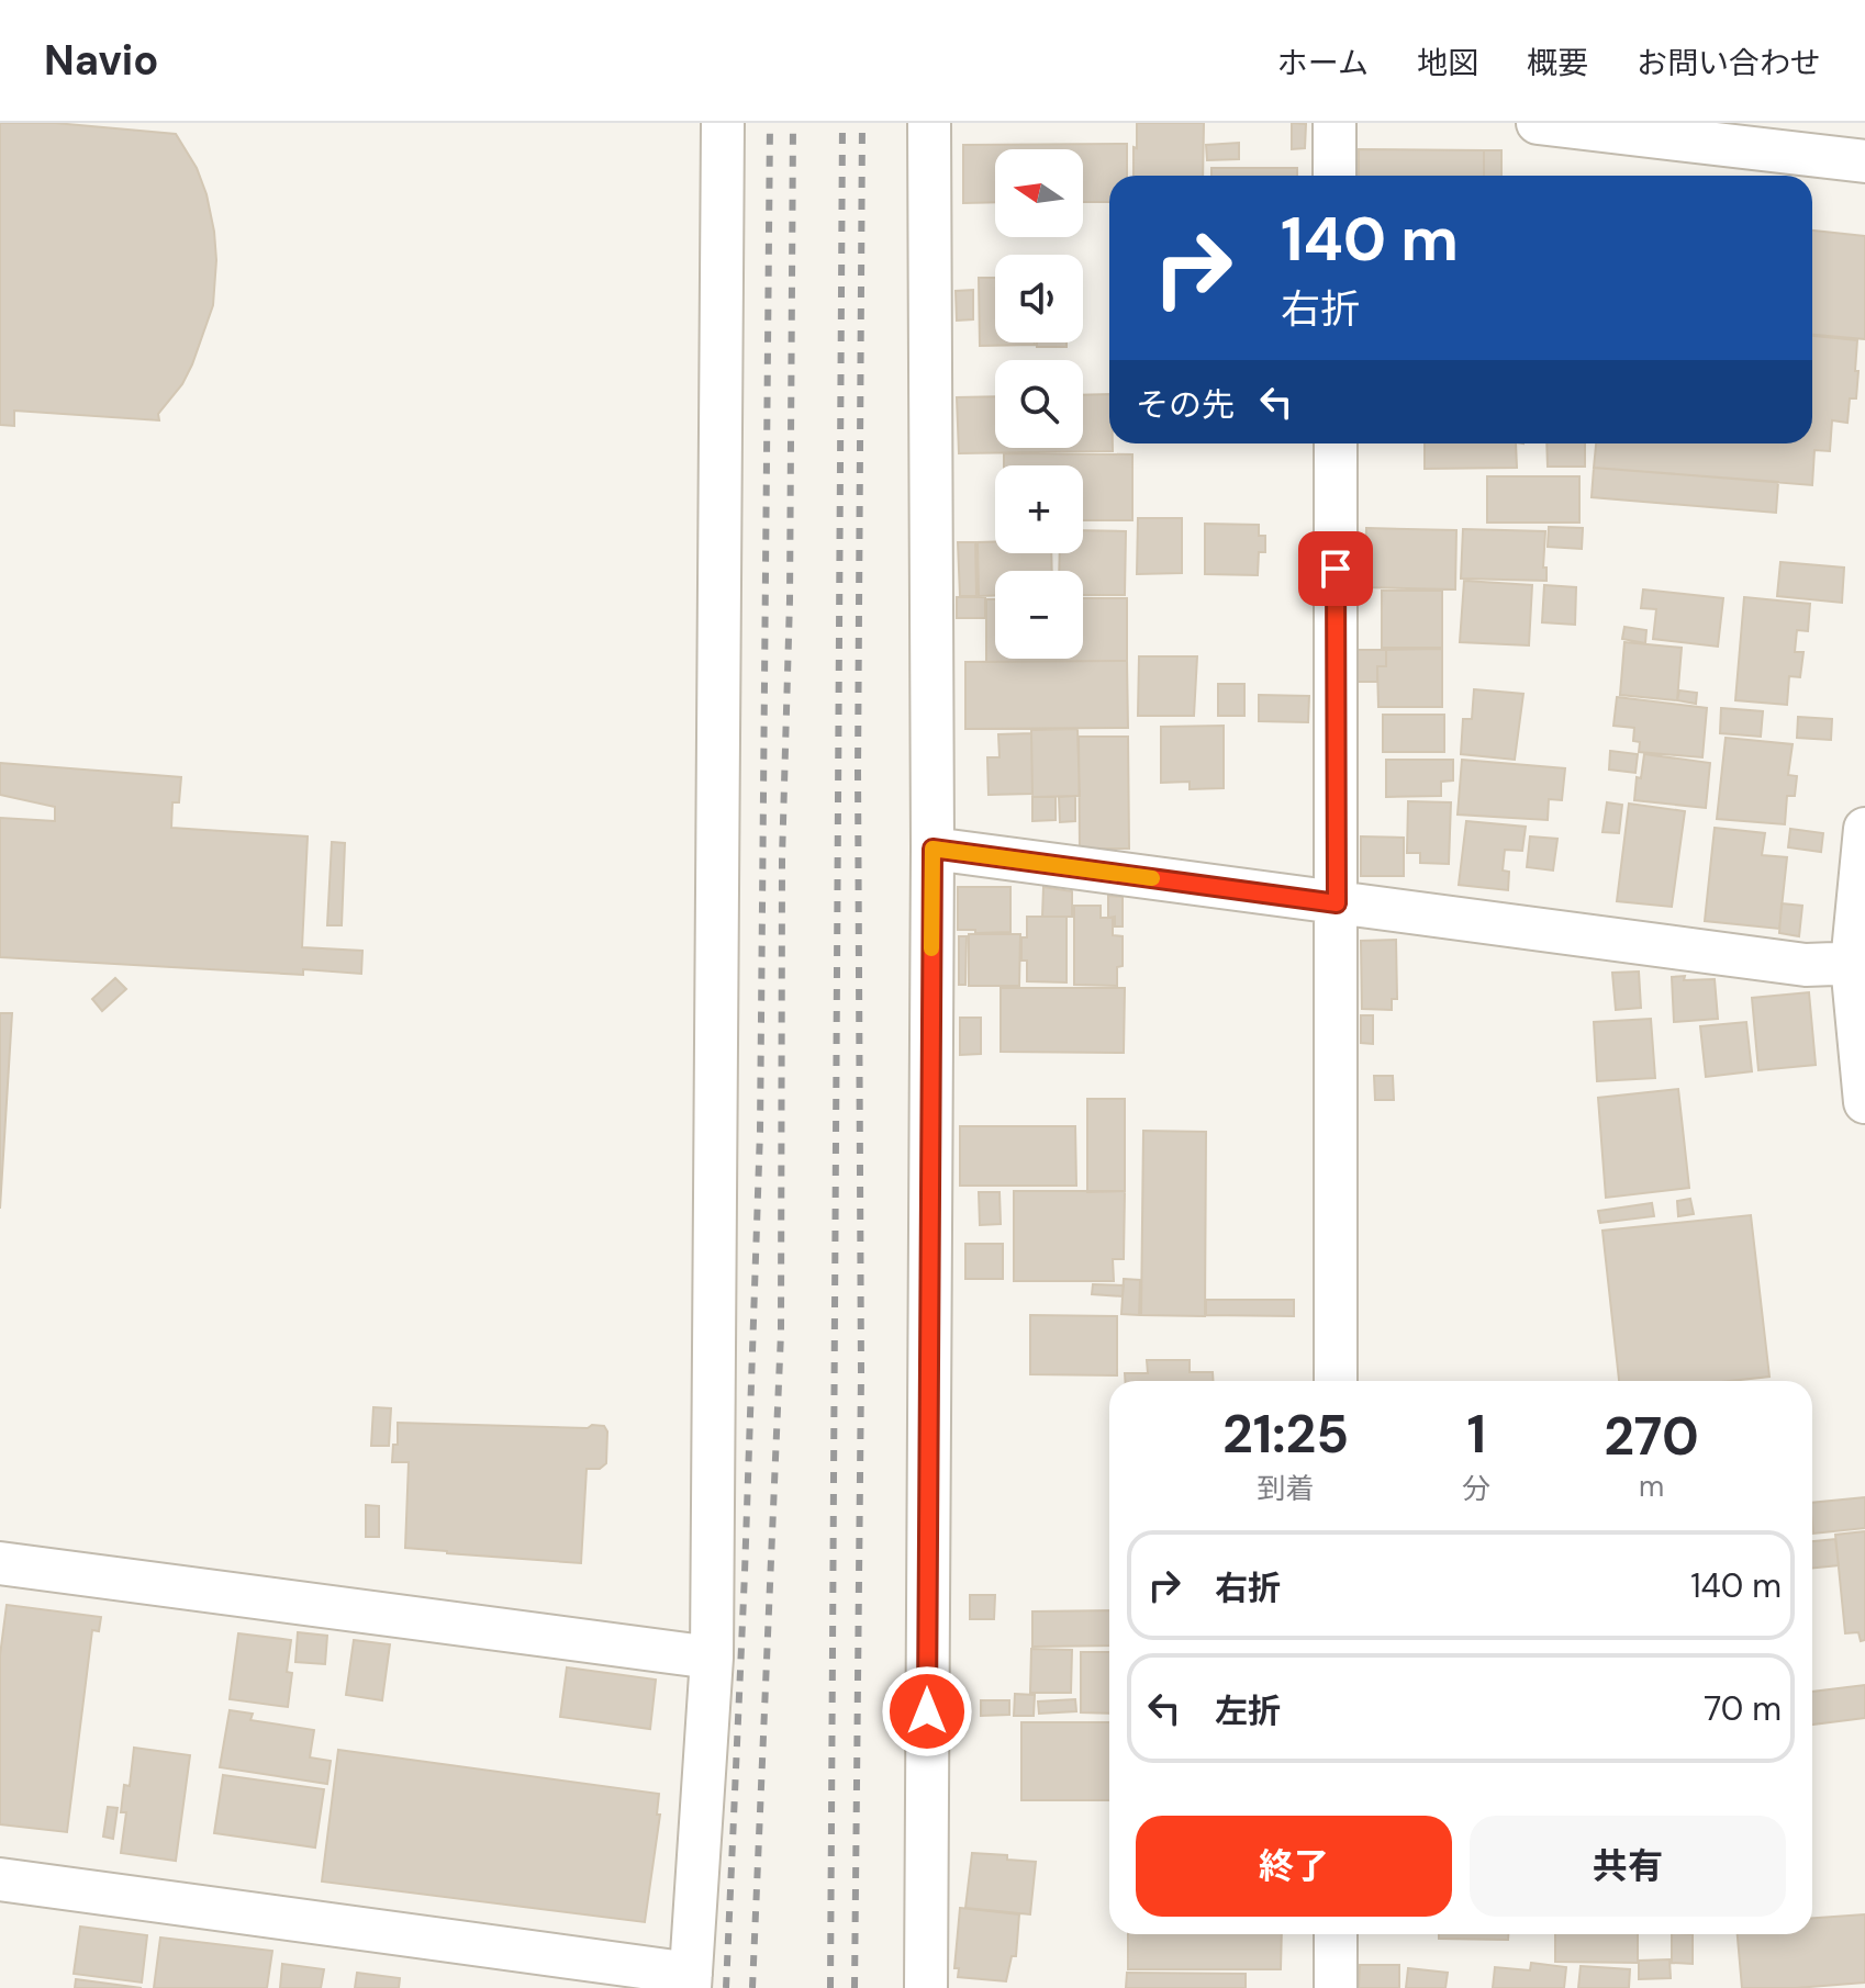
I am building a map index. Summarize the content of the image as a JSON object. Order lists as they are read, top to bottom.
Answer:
{
  "north": "left",
  "page": {
    "header": "Navio",
    "nav": [
      "ホーム",
      "地図",
      "概要",
      "お問い合わせ"
    ],
    "map_buttons": ["+", "−"],
    "turn": ["140 m", "右折"],
    "then": "その先",
    "eta": [
      "21:25",
      "到着",
      "1",
      "分",
      "270",
      "m"
    ],
    "list": [
      {
        "name": "右折",
        "value": "140 m"
      },
      {
        "name": "左折",
        "value": "70 m"
      }
    ],
    "buttons": ["終了", "共有"]
  }
}
